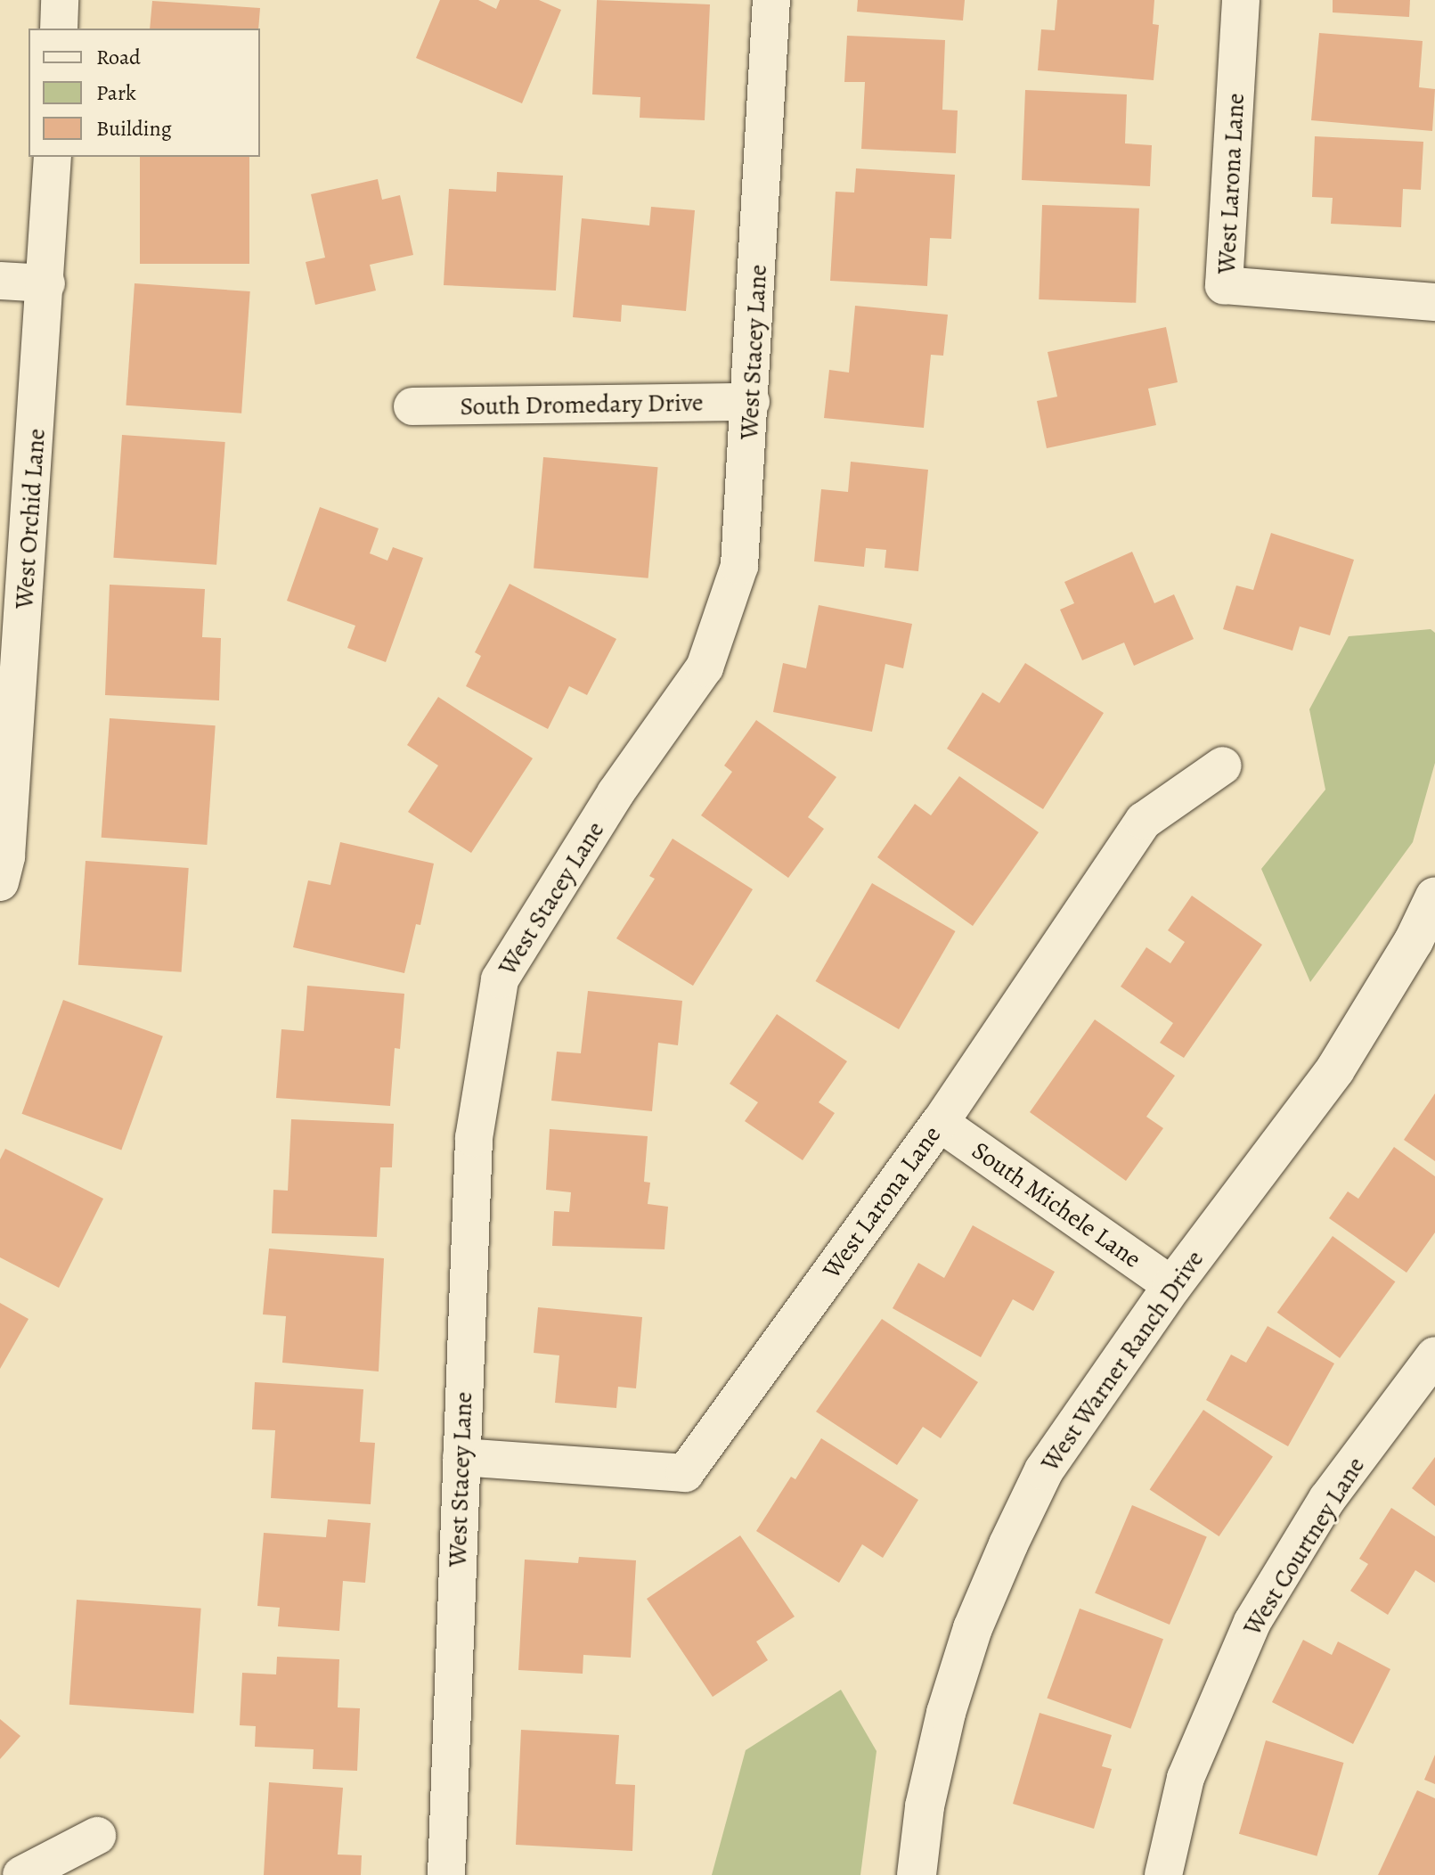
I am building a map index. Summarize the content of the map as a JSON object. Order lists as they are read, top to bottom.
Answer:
{
  "streets": {
    "street": [
      "West Larona Lane",
      "West Stacey Lane",
      "South Dromedary Drive",
      "West Orchid Lane",
      "South Michele Lane",
      "West Warner Ranch Drive",
      "West Courtney Lane"
    ]
  },
  "crossings": [
    ["West Larona Lane", "West Stacey Lane"],
    ["West Larona Lane", "South Michele Lane"],
    ["West Stacey Lane", "South Dromedary Drive"],
    ["South Michele Lane", "West Warner Ranch Drive"]
  ],
  "legend": ["Road", "Park", "Building"]
}
